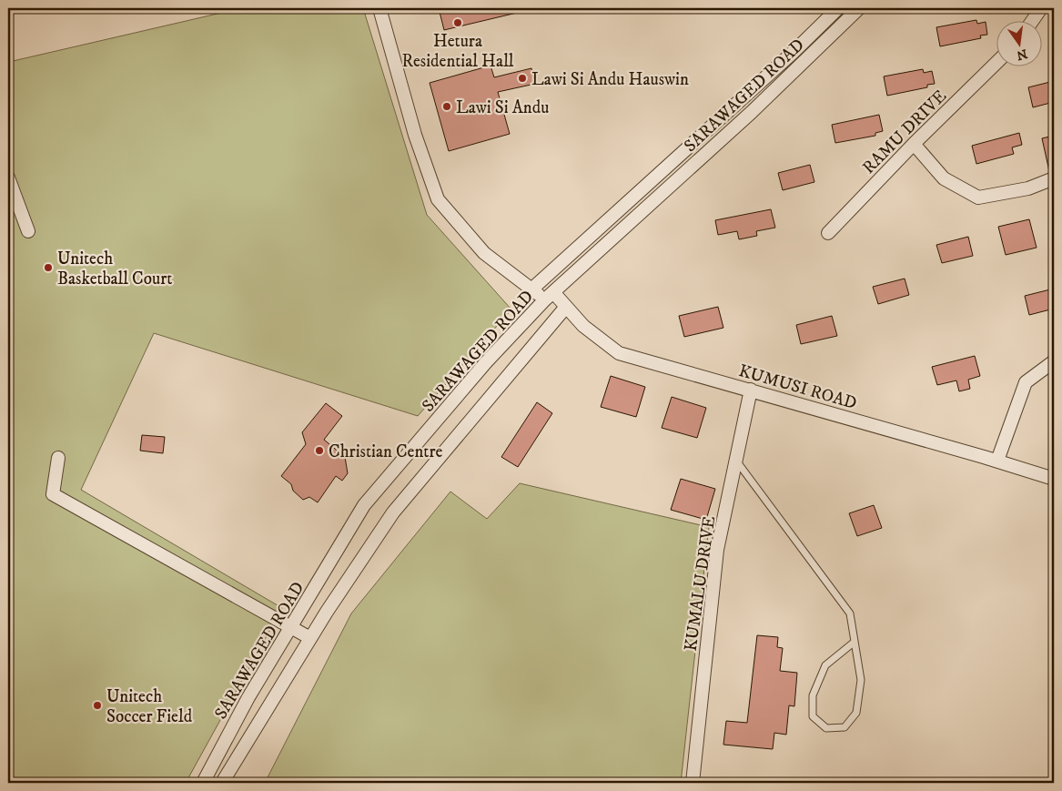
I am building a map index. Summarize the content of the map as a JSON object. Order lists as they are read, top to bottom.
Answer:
{
  "streets": {
    "street": [
      "SARAWAGED ROAD",
      "RAMU DRIVE",
      "KUMUSI ROAD",
      "KUMALU DRIVE"
    ]
  },
  "crossings": [
    ["SARAWAGED ROAD", "KUMUSI ROAD"],
    ["KUMUSI ROAD", "KUMALU DRIVE"]
  ],
  "places": [
    "Hetura Residential Hall",
    "Lawi Si Andu Hauswin",
    "Lawi Si Andu",
    "Unitech Basketball Court",
    "Christian Centre",
    "Unitech Soccer Field"
  ],
  "north": "bottom"
}
